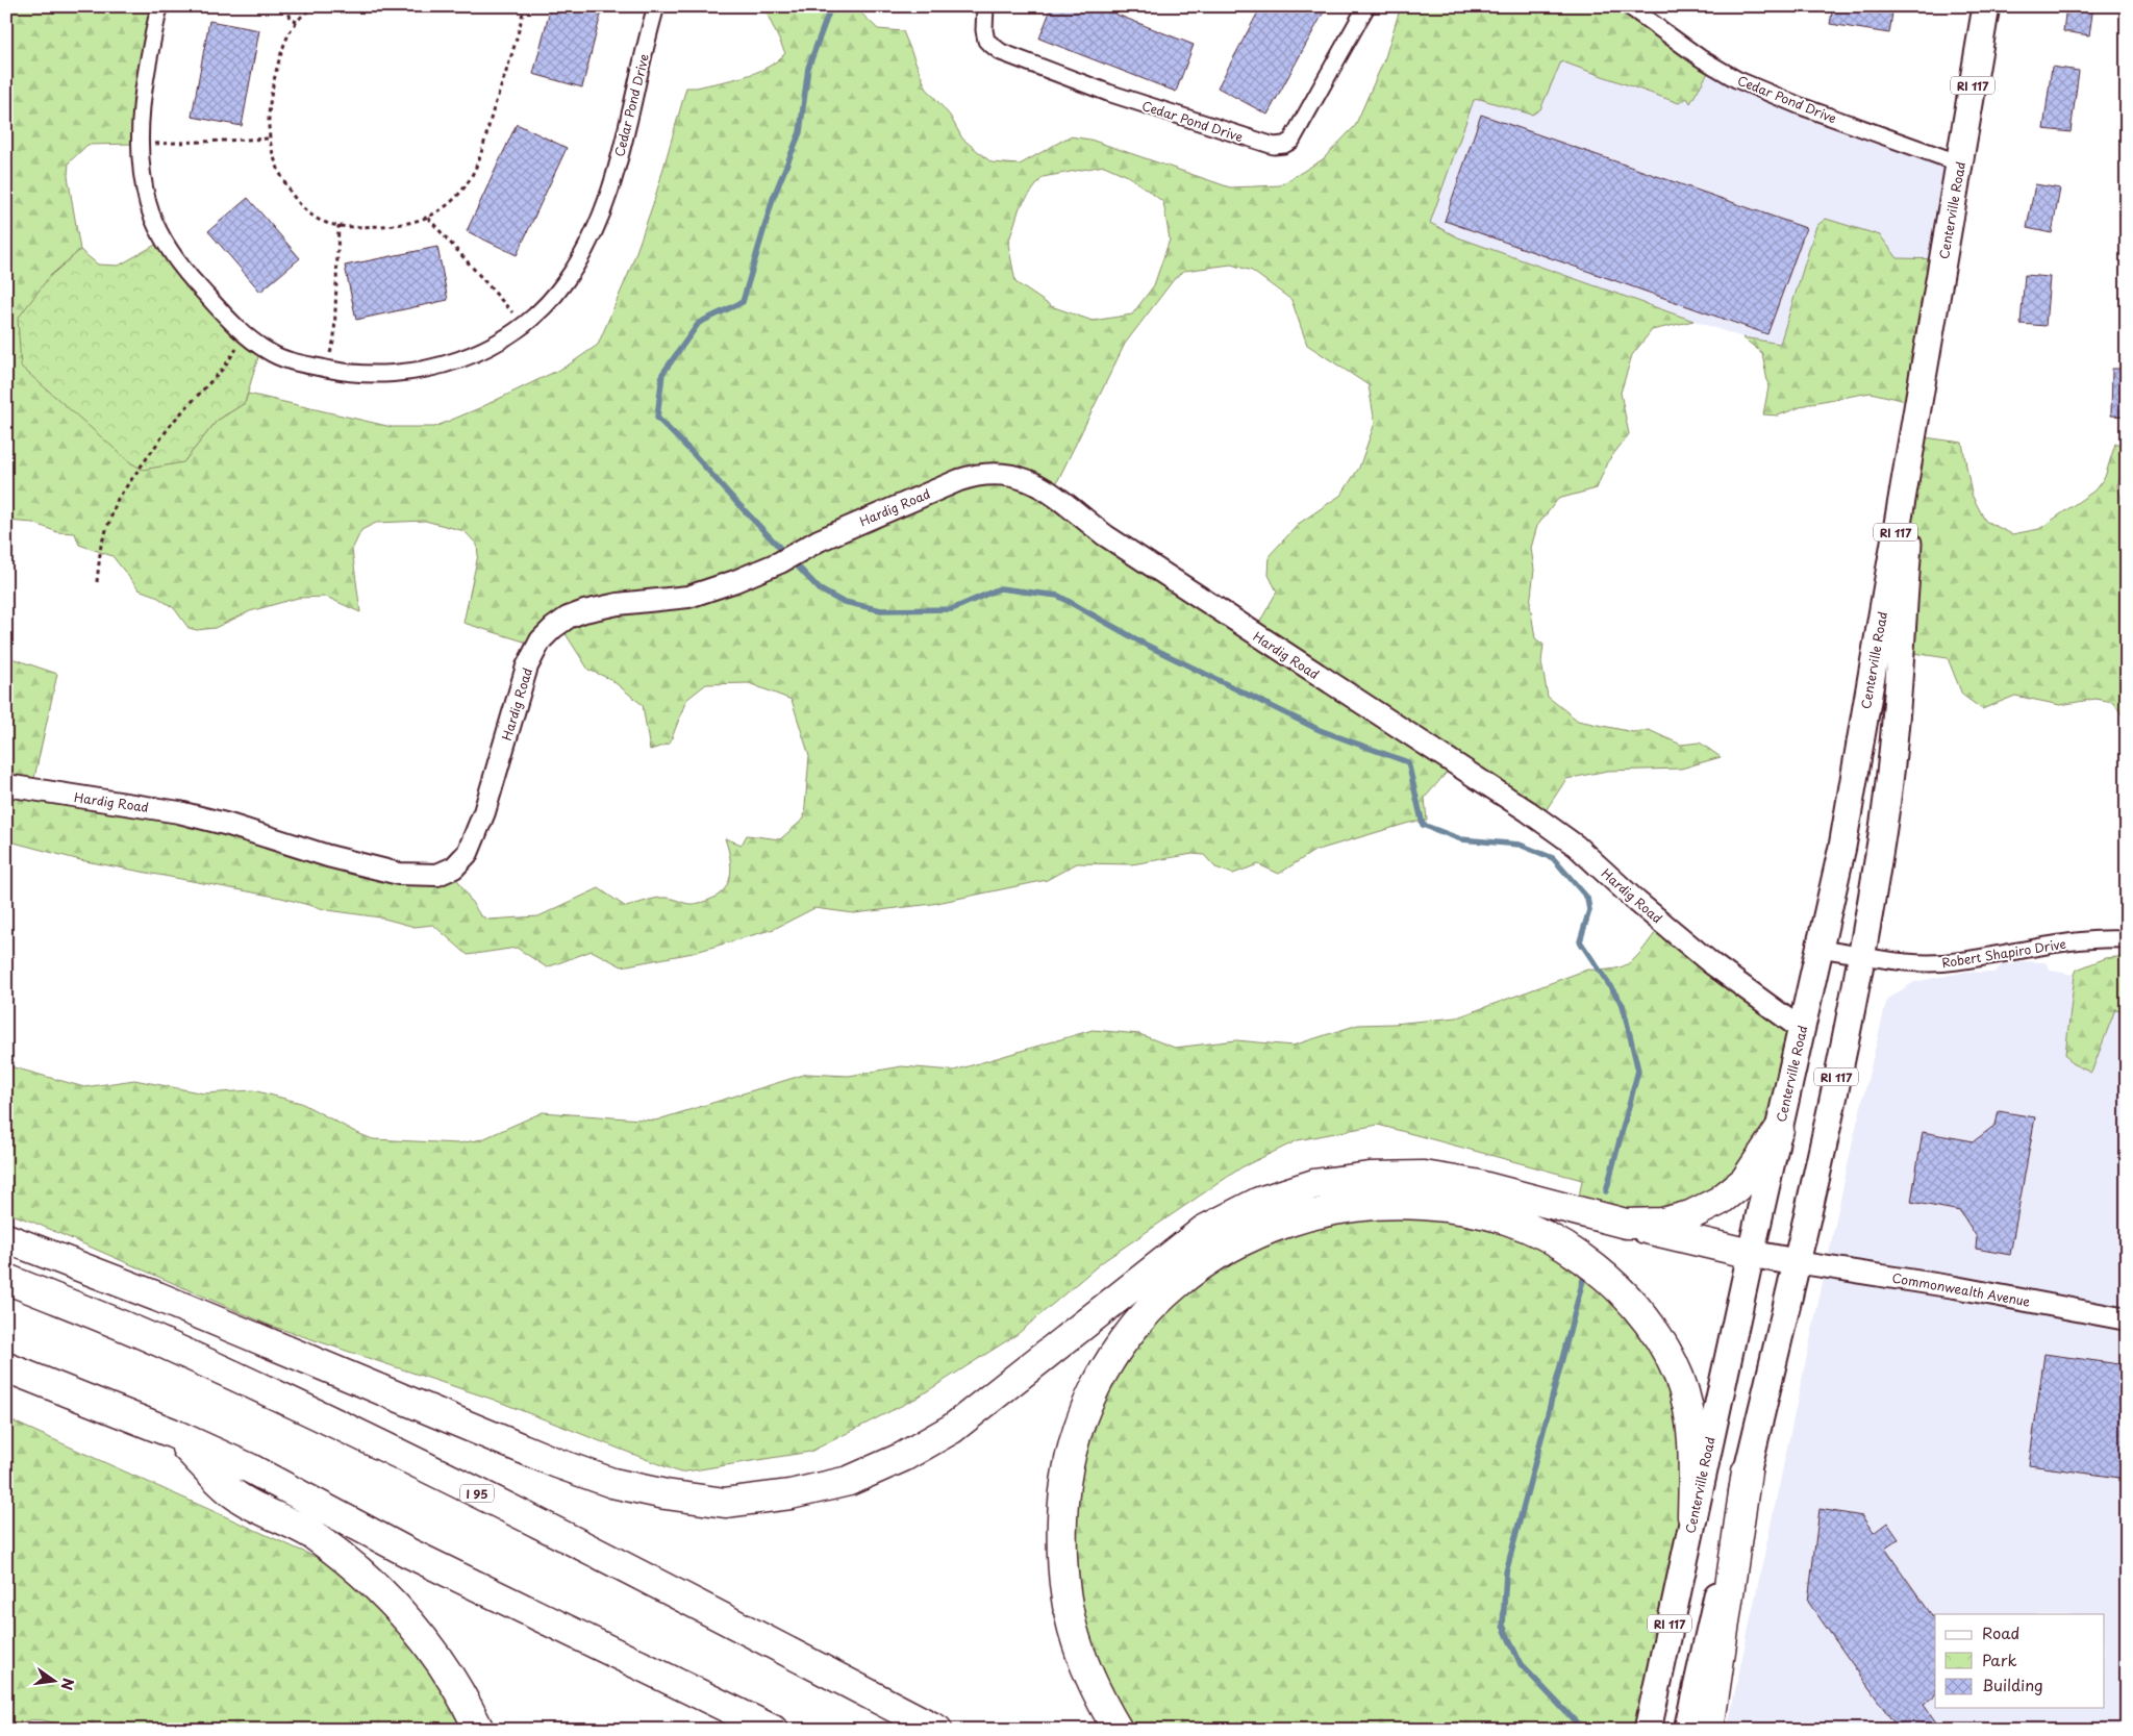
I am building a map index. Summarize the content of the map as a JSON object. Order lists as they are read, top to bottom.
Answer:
{
  "streets": {
    "highway": ["I 95"],
    "main road": ["RI 117", "Centerville Road"],
    "street": [
      "Cedar Pond Drive",
      "Hardig Road",
      "Robert Shapiro Drive",
      "Commonwealth Avenue"
    ]
  },
  "crossings": [
    ["Cedar Pond Drive", "Centerville Road"],
    ["Centerville Road", "Hardig Road"],
    ["Centerville Road", "Robert Shapiro Drive"],
    ["Centerville Road", "Commonwealth Avenue"]
  ],
  "legend": ["Road", "Park", "Building"],
  "north": "right"
}
